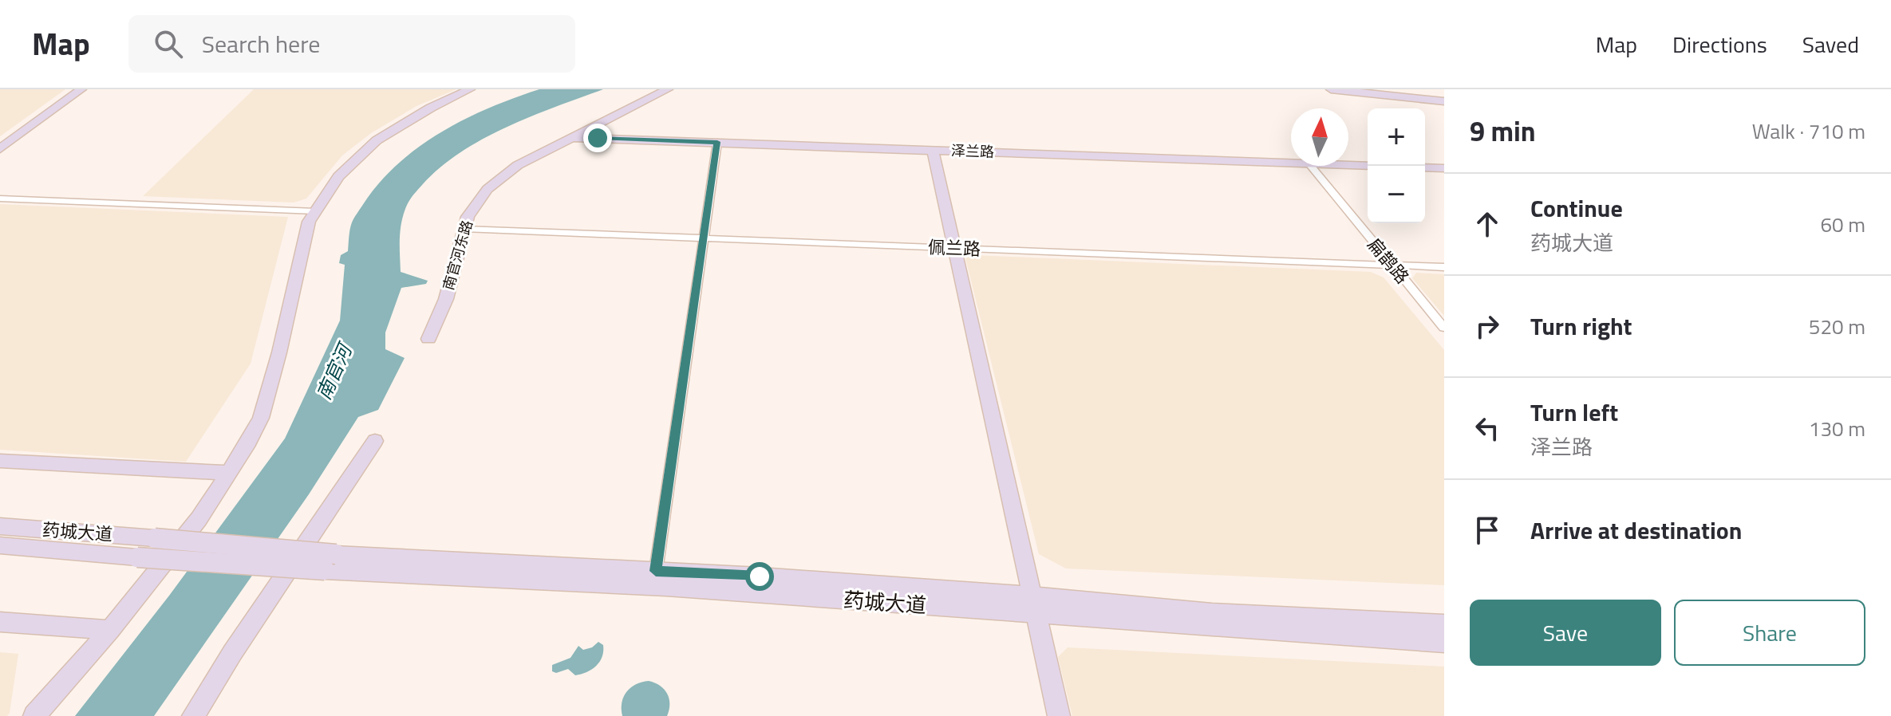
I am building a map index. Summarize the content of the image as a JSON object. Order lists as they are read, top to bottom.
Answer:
{
  "streets": {
    "street": [
      "泽兰路",
      "佩兰路",
      "南官河东路",
      "扁鹊路",
      "药城大道"
    ]
  },
  "crossings": [
    ["泽兰路", "南官河东路"],
    ["佩兰路", "南官河东路"],
    ["佩兰路", "扁鹊路"]
  ],
  "water": ["南官河"],
  "north": "top",
  "page": {
    "header": "Map",
    "search": "Search here",
    "nav": ["Map", "Directions", "Saved"],
    "heading": ["9 min", "Walk · 710 m"],
    "map_buttons": ["+", "−"],
    "list": [
      ["Continue", "药城大道", "60 m"],
      ["Turn right", "520 m"],
      ["Turn left", "泽兰路", "130 m"],
      "Arrive at destination"
    ],
    "buttons": ["Save", "Share"]
  }
}
